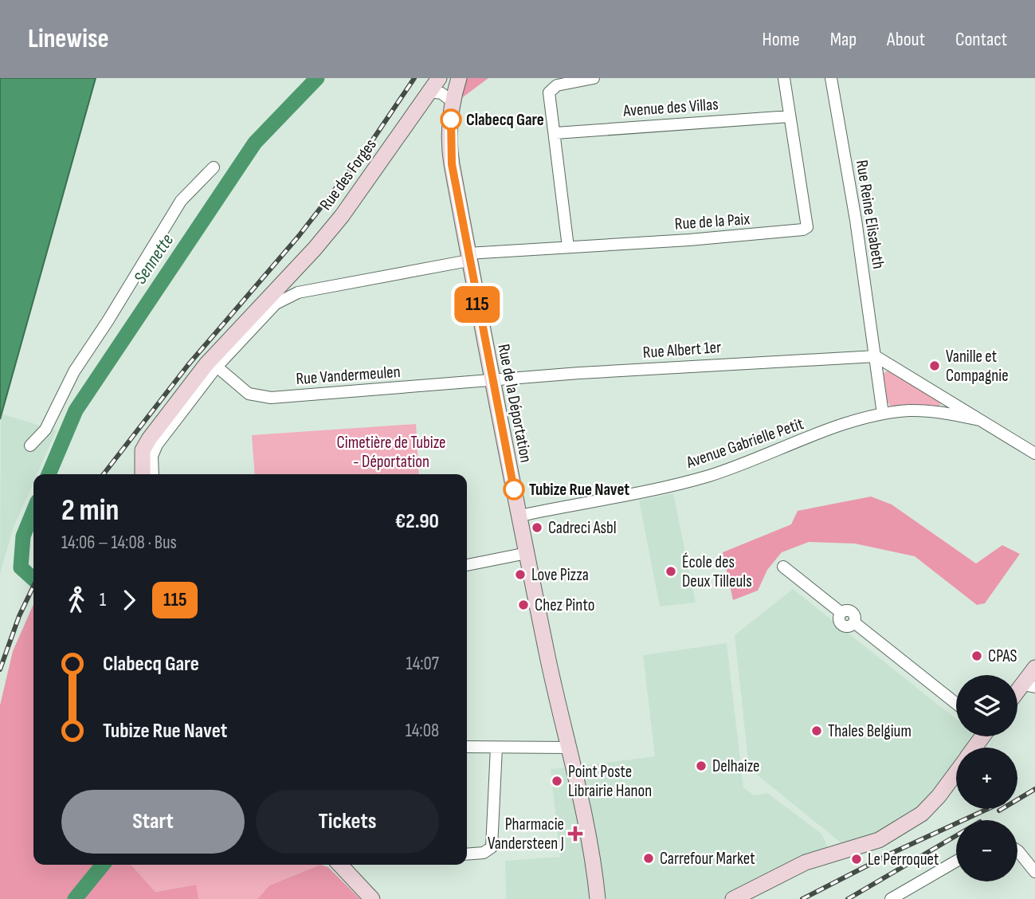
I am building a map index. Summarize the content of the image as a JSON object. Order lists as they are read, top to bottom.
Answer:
{
  "streets": {
    "main road": ["Rue des Forges", "Rue de la Déportation"],
    "street": [
      "Avenue des Villas",
      "Rue Reine Elisabeth",
      "Rue de la Paix",
      "Rue Albert 1er",
      "Rue Vandermeulen",
      "Avenue Gabrielle Petit"
    ]
  },
  "crossings": [
    ["Avenue des Villas", "Rue de la Paix"],
    ["Rue Reine Elisabeth", "Rue Albert 1er"],
    ["Rue Reine Elisabeth", "Avenue Gabrielle Petit"],
    ["Rue de la Paix", "Rue de la Déportation"],
    ["Rue Albert 1er", "Rue Vandermeulen"],
    ["Rue Albert 1er", "Rue de la Déportation"],
    ["Rue Vandermeulen", "Rue de la Déportation"],
    ["Rue de la Déportation", "Avenue Gabrielle Petit"]
  ],
  "water": ["Sennette"],
  "parks": ["Cimetière de Tubize - Déportation"],
  "places": {
    "other": [
      "Clabecq Gare",
      "Vanille et Compagnie",
      "Tubize Rue Navet",
      "Cadreci Asbl",
      "École des Deux Tilleuls",
      "Love Pizza",
      "Chez Pinto",
      "CPAS",
      "Thales Belgium",
      "Delhaize",
      "Point Poste Librairie Hanon",
      "Carrefour Market",
      "Le Perroquet"
    ],
    "health": ["Pharmacie Vandersteen J"]
  },
  "lines": ["bus line 115"],
  "page": {
    "header": "Linewise",
    "nav": [
      "Home",
      "Map",
      "About",
      "Contact"
    ],
    "on_map": "115",
    "heading": ["2 min", "14:06 – 14:08 · Bus", "€2.90"],
    "legs": ["1", "115"],
    "list": [
      {
        "name": "Clabecq Gare",
        "value": "14:07"
      },
      {
        "name": "Tubize Rue Navet",
        "value": "14:08"
      }
    ],
    "map_buttons": ["+", "−"],
    "buttons": ["Start", "Tickets"]
  }
}
